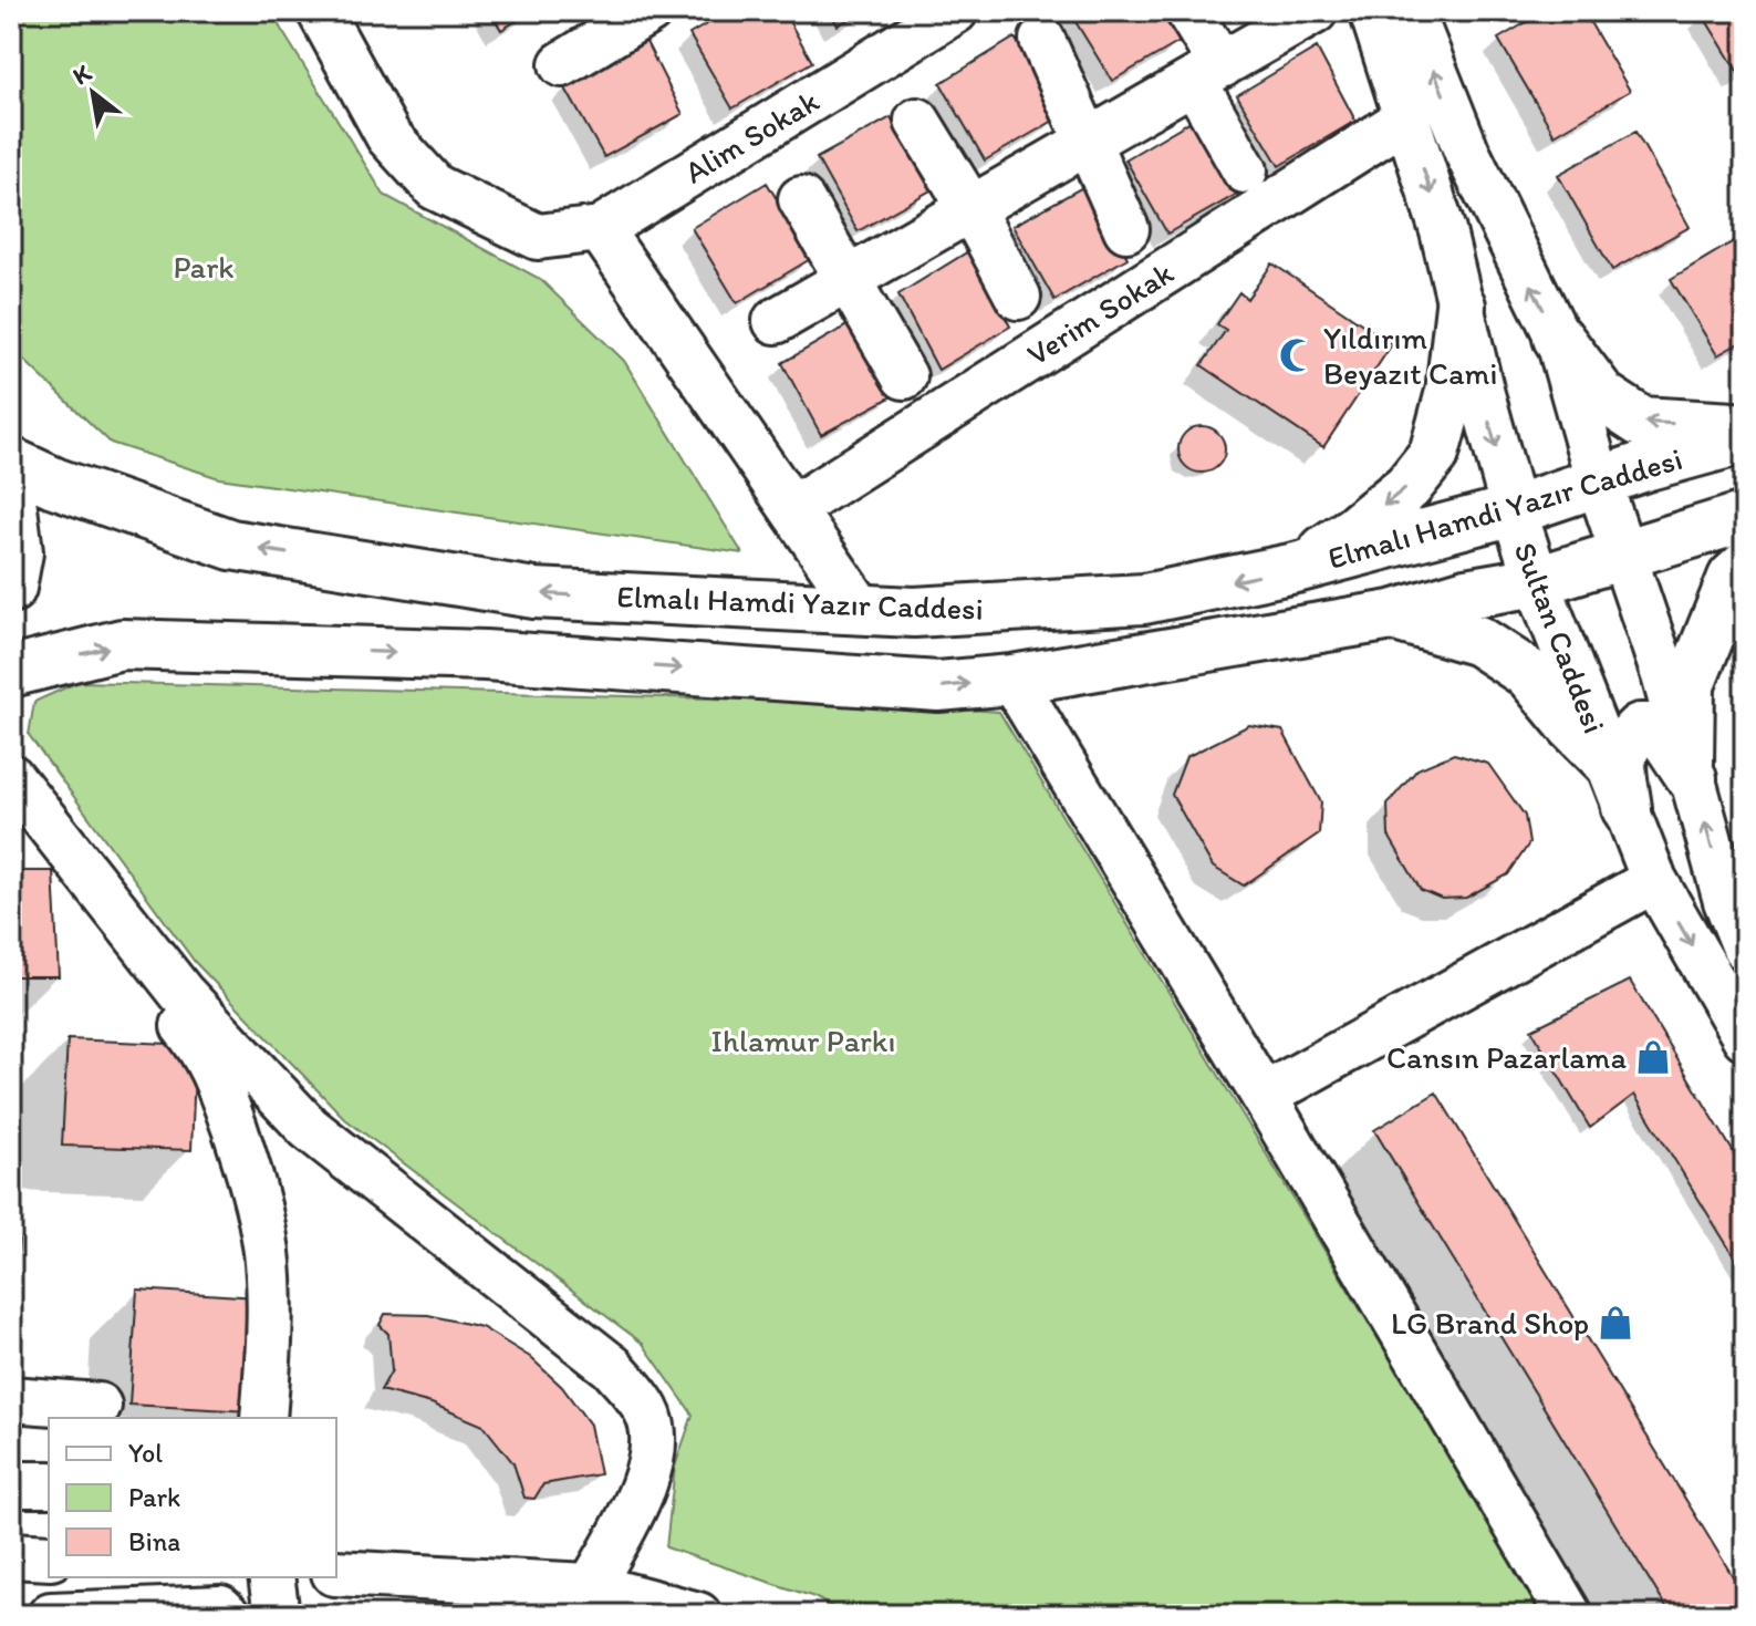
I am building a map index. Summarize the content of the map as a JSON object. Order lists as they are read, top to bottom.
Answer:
{
  "streets": {
    "main road": ["Elmalı Hamdi Yazır Caddesi"],
    "street": ["Alim Sokak", "Verim Sokak", "Sultan Caddesi"]
  },
  "crossings": [
    ["Verim Sokak", "Sultan Caddesi"],
    ["Elmalı Hamdi Yazır Caddesi", "Sultan Caddesi"]
  ],
  "parks": ["Park", "Ihlamur Parkı"],
  "places": {
    "mosque": ["Yıldırım Beyazıt Cami"],
    "shop": ["Cansın Pazarlama", "LG Brand Shop"]
  },
  "legend": ["Yol", "Park", "Bina"],
  "north": "top left"
}
